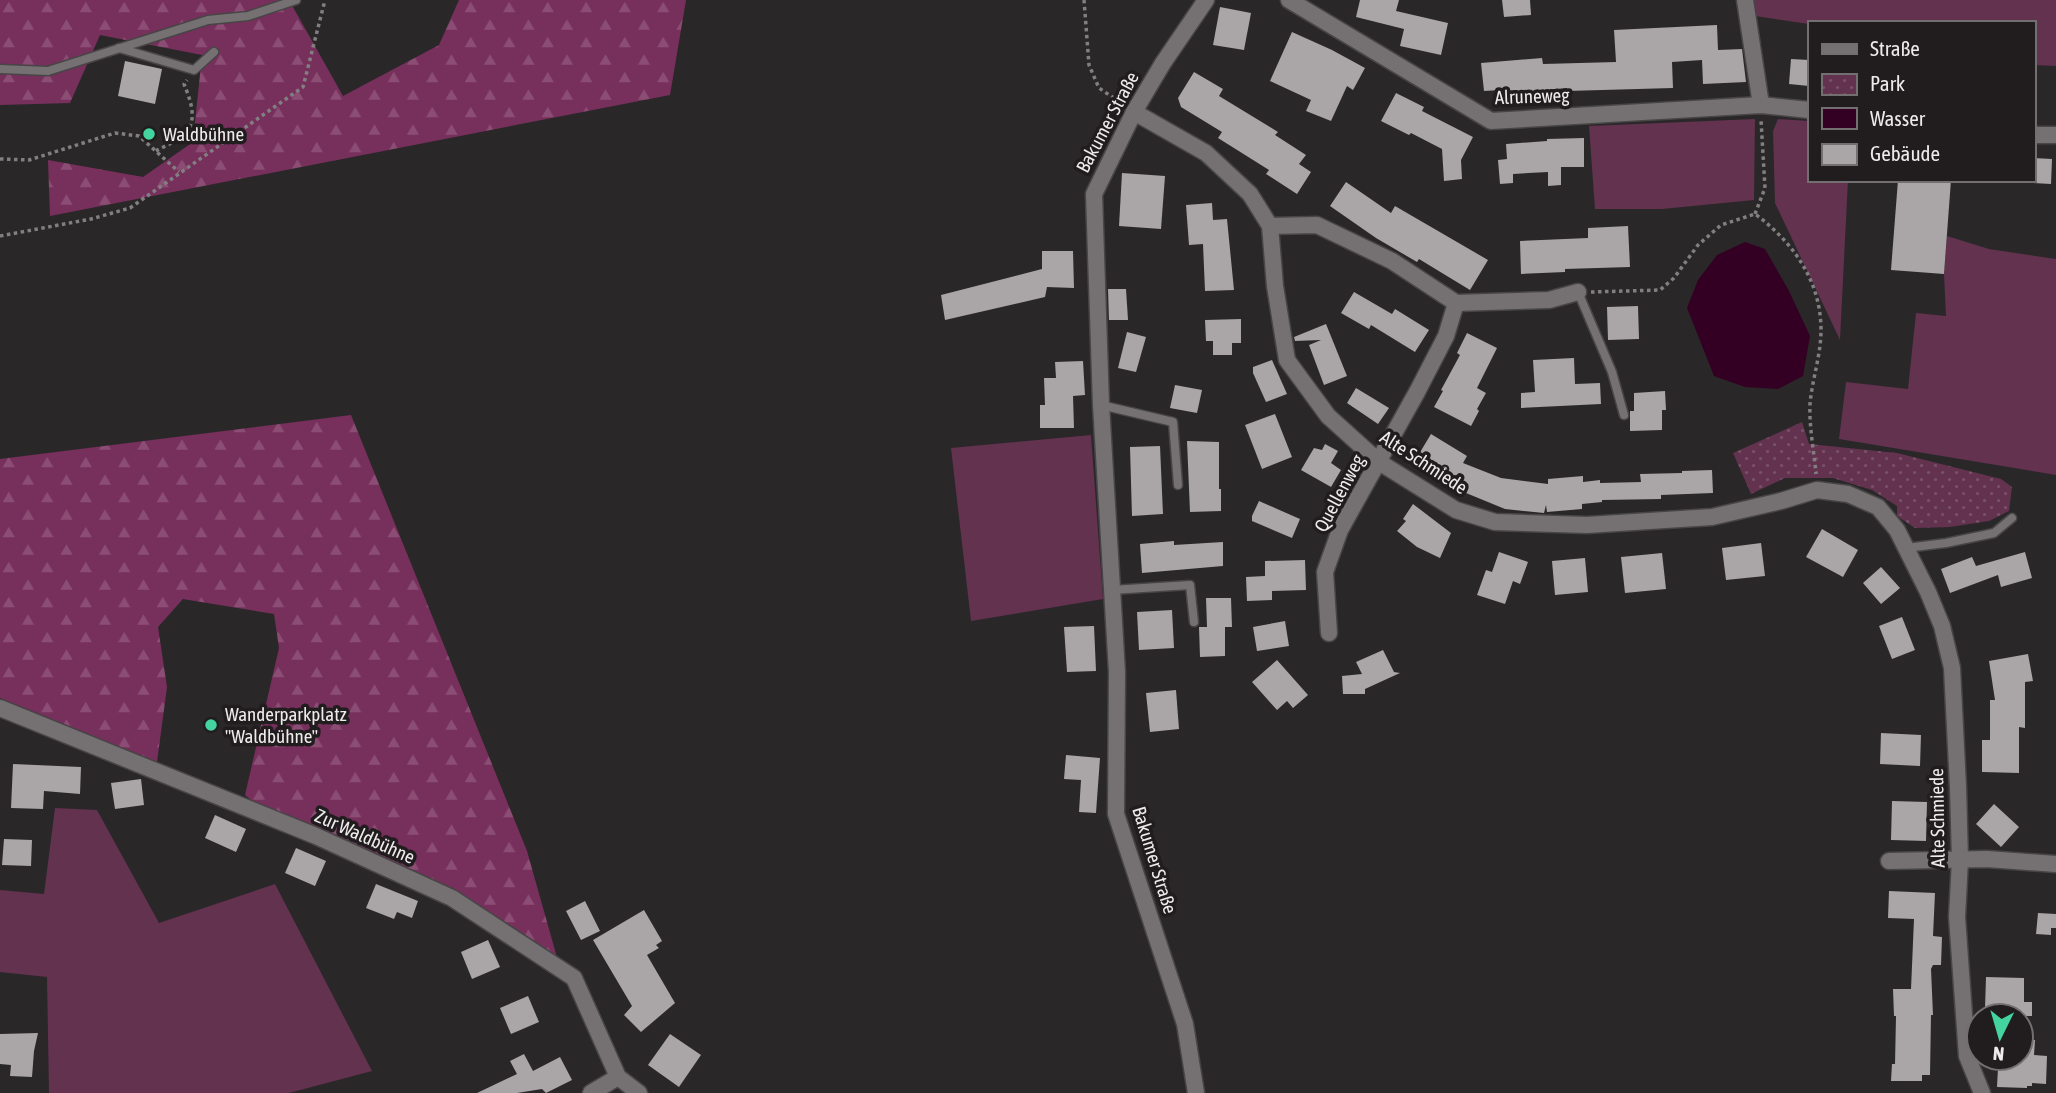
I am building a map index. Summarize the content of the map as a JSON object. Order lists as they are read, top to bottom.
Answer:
{
  "streets": {
    "street": [
      "Alruneweg",
      "Bakumer Straße",
      "Alte Schmiede",
      "Quellenweg",
      "Zur Waldbühne"
    ]
  },
  "crossings": [
    ["Bakumer Straße", "Alte Schmiede"],
    ["Alte Schmiede", "Quellenweg"]
  ],
  "places": ["Waldbühne", "Wanderparkplatz \"Waldbühne\""],
  "legend": [
    "Straße",
    "Park",
    "Wasser",
    "Gebäude"
  ],
  "north": "bottom"
}
